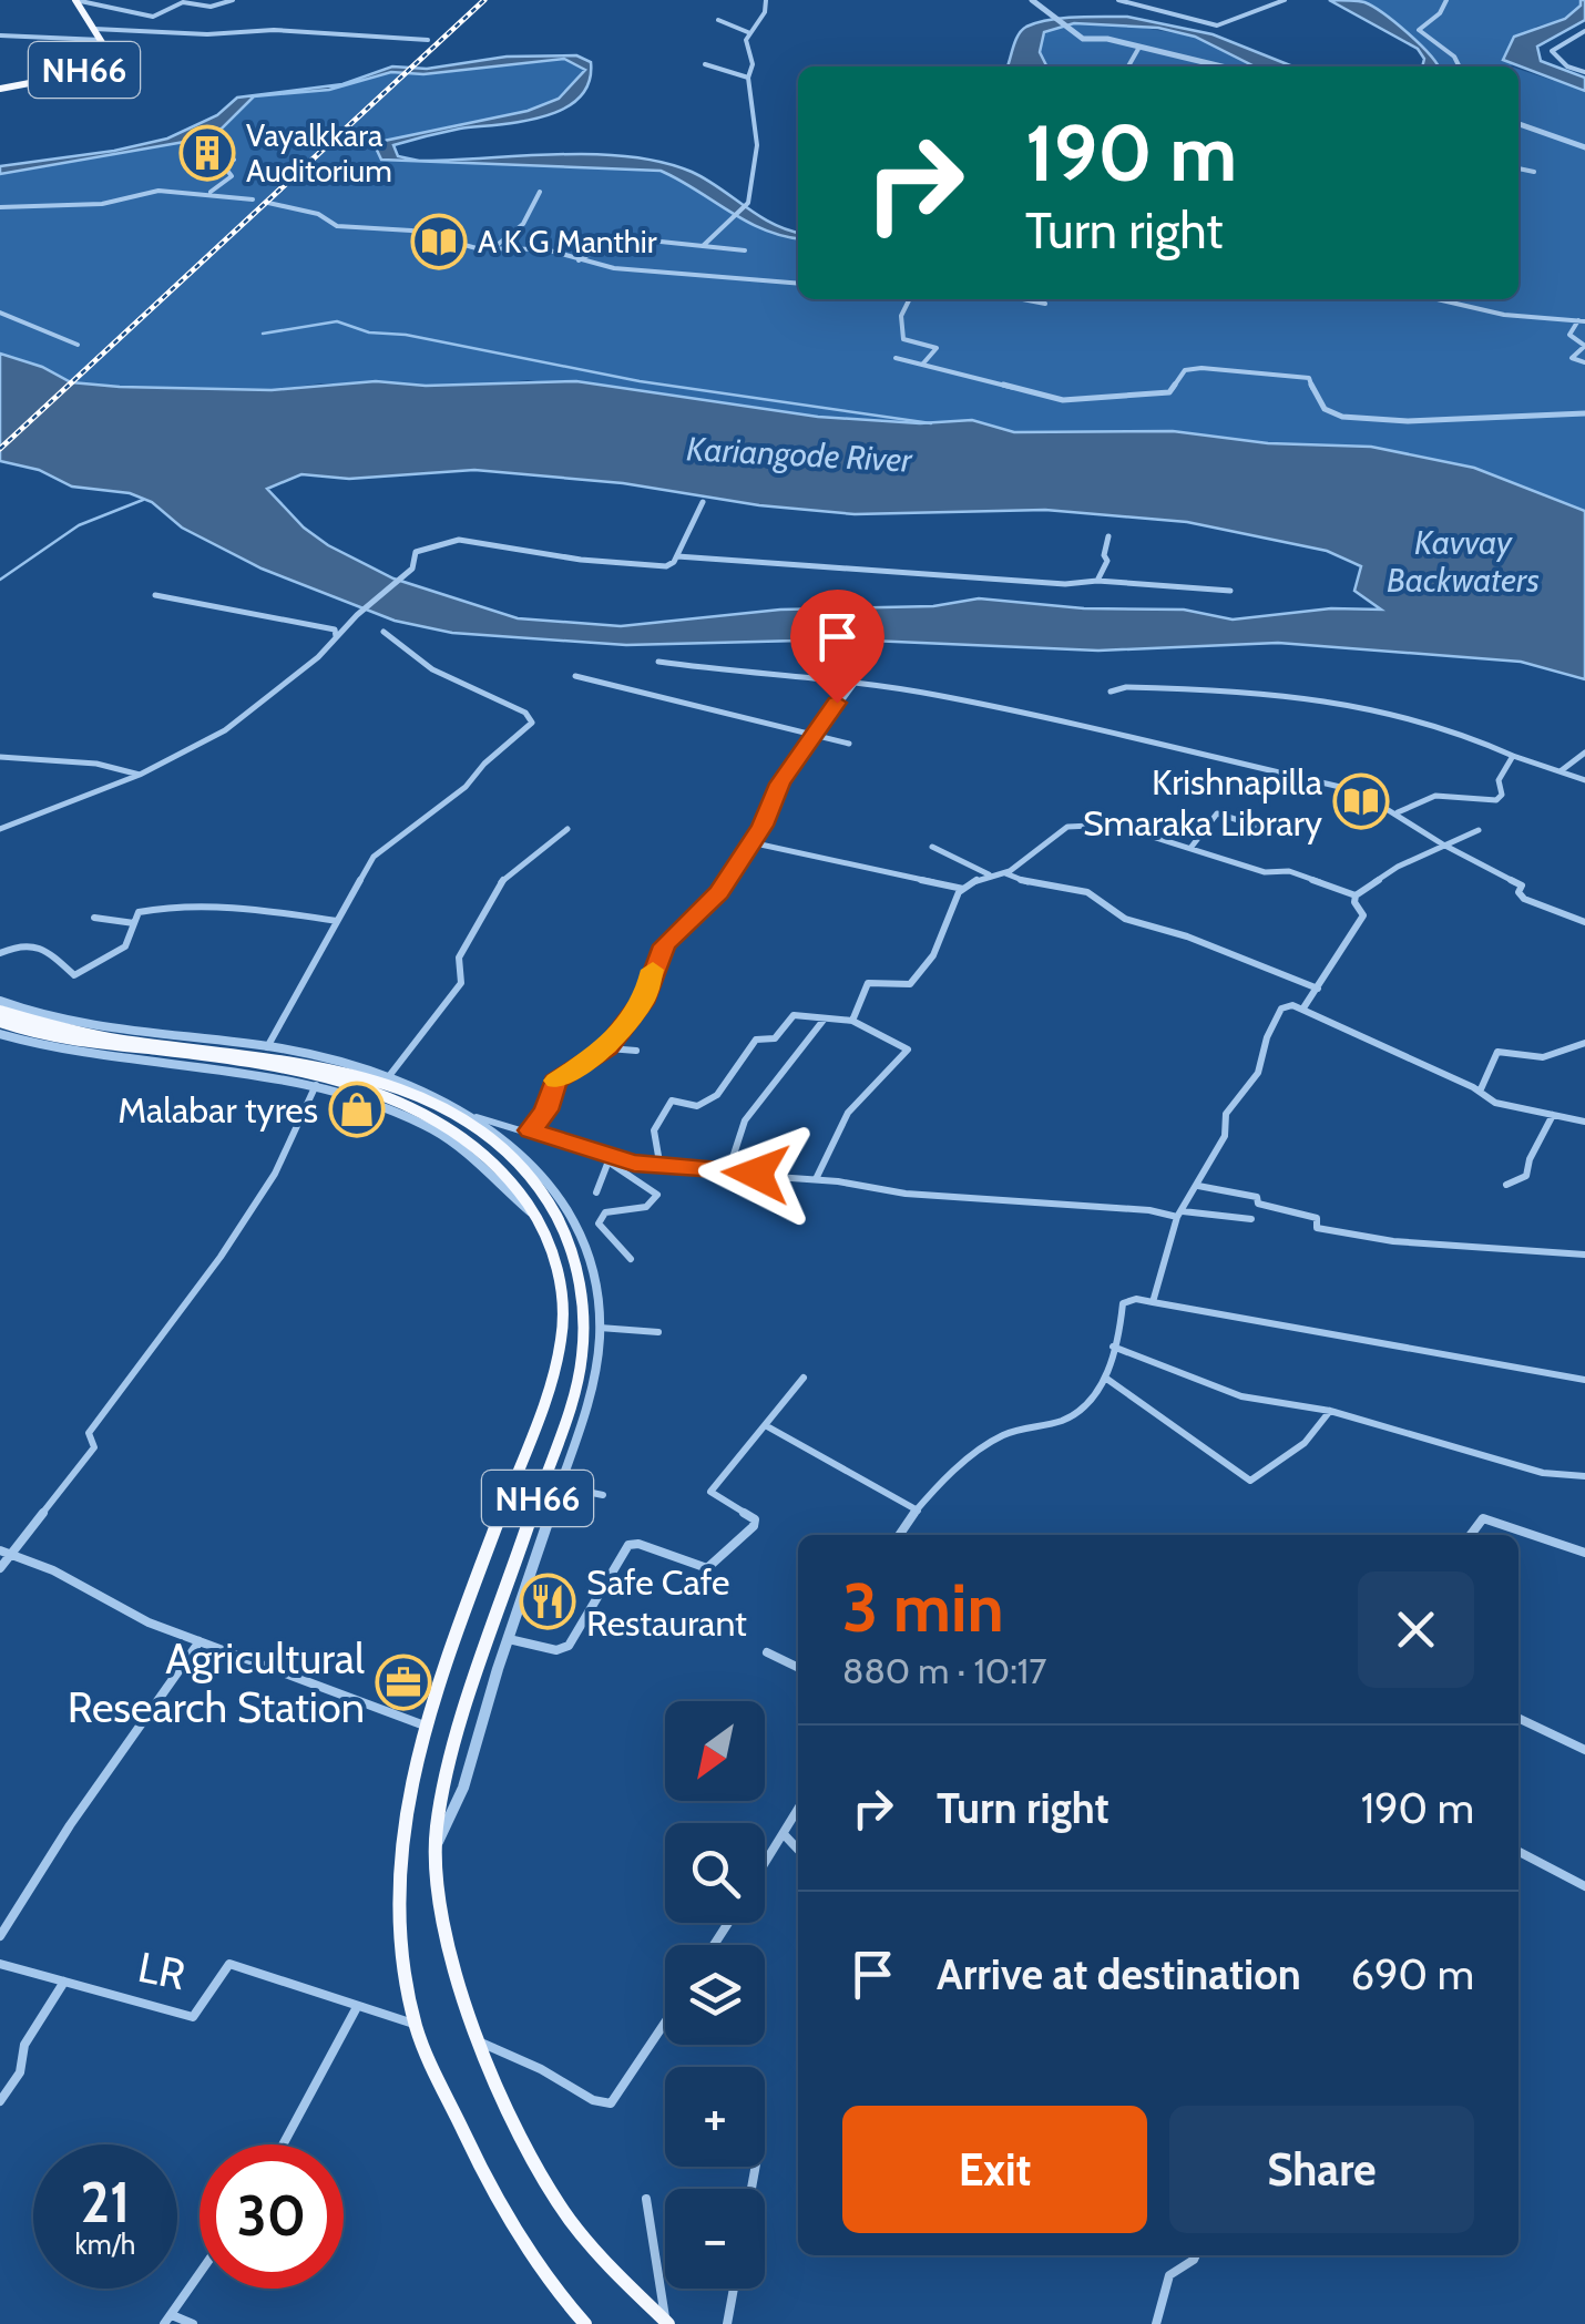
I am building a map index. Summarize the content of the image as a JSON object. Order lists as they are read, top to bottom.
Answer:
{
  "streets": {
    "highway": ["NH66"],
    "street": ["LR"]
  },
  "crossings": [
    ["NH66", "LR"]
  ],
  "water": ["Kariangode River", "Kavvay Backwaters"],
  "places": {
    "building": ["Vayalkkara Auditorium"],
    "library": ["A K G Manthir", "Krishnapilla Smaraka Library"],
    "shop": ["Malabar tyres"],
    "restaurant": ["Safe Cafe Restaurant"],
    "office": ["Agricultural Research Station"]
  },
  "north": "bottom left",
  "page": {
    "turn": ["190 m", "Turn right"],
    "heading": ["3 min", "880 m · 10:17"],
    "map_buttons": ["+", "−"],
    "list": [
      {
        "name": "Turn right",
        "value": "190 m"
      },
      {
        "name": "Arrive at destination",
        "value": "690 m"
      }
    ],
    "buttons": ["Exit", "Share"],
    "speed": "21 km/h",
    "limit": "30"
  }
}
